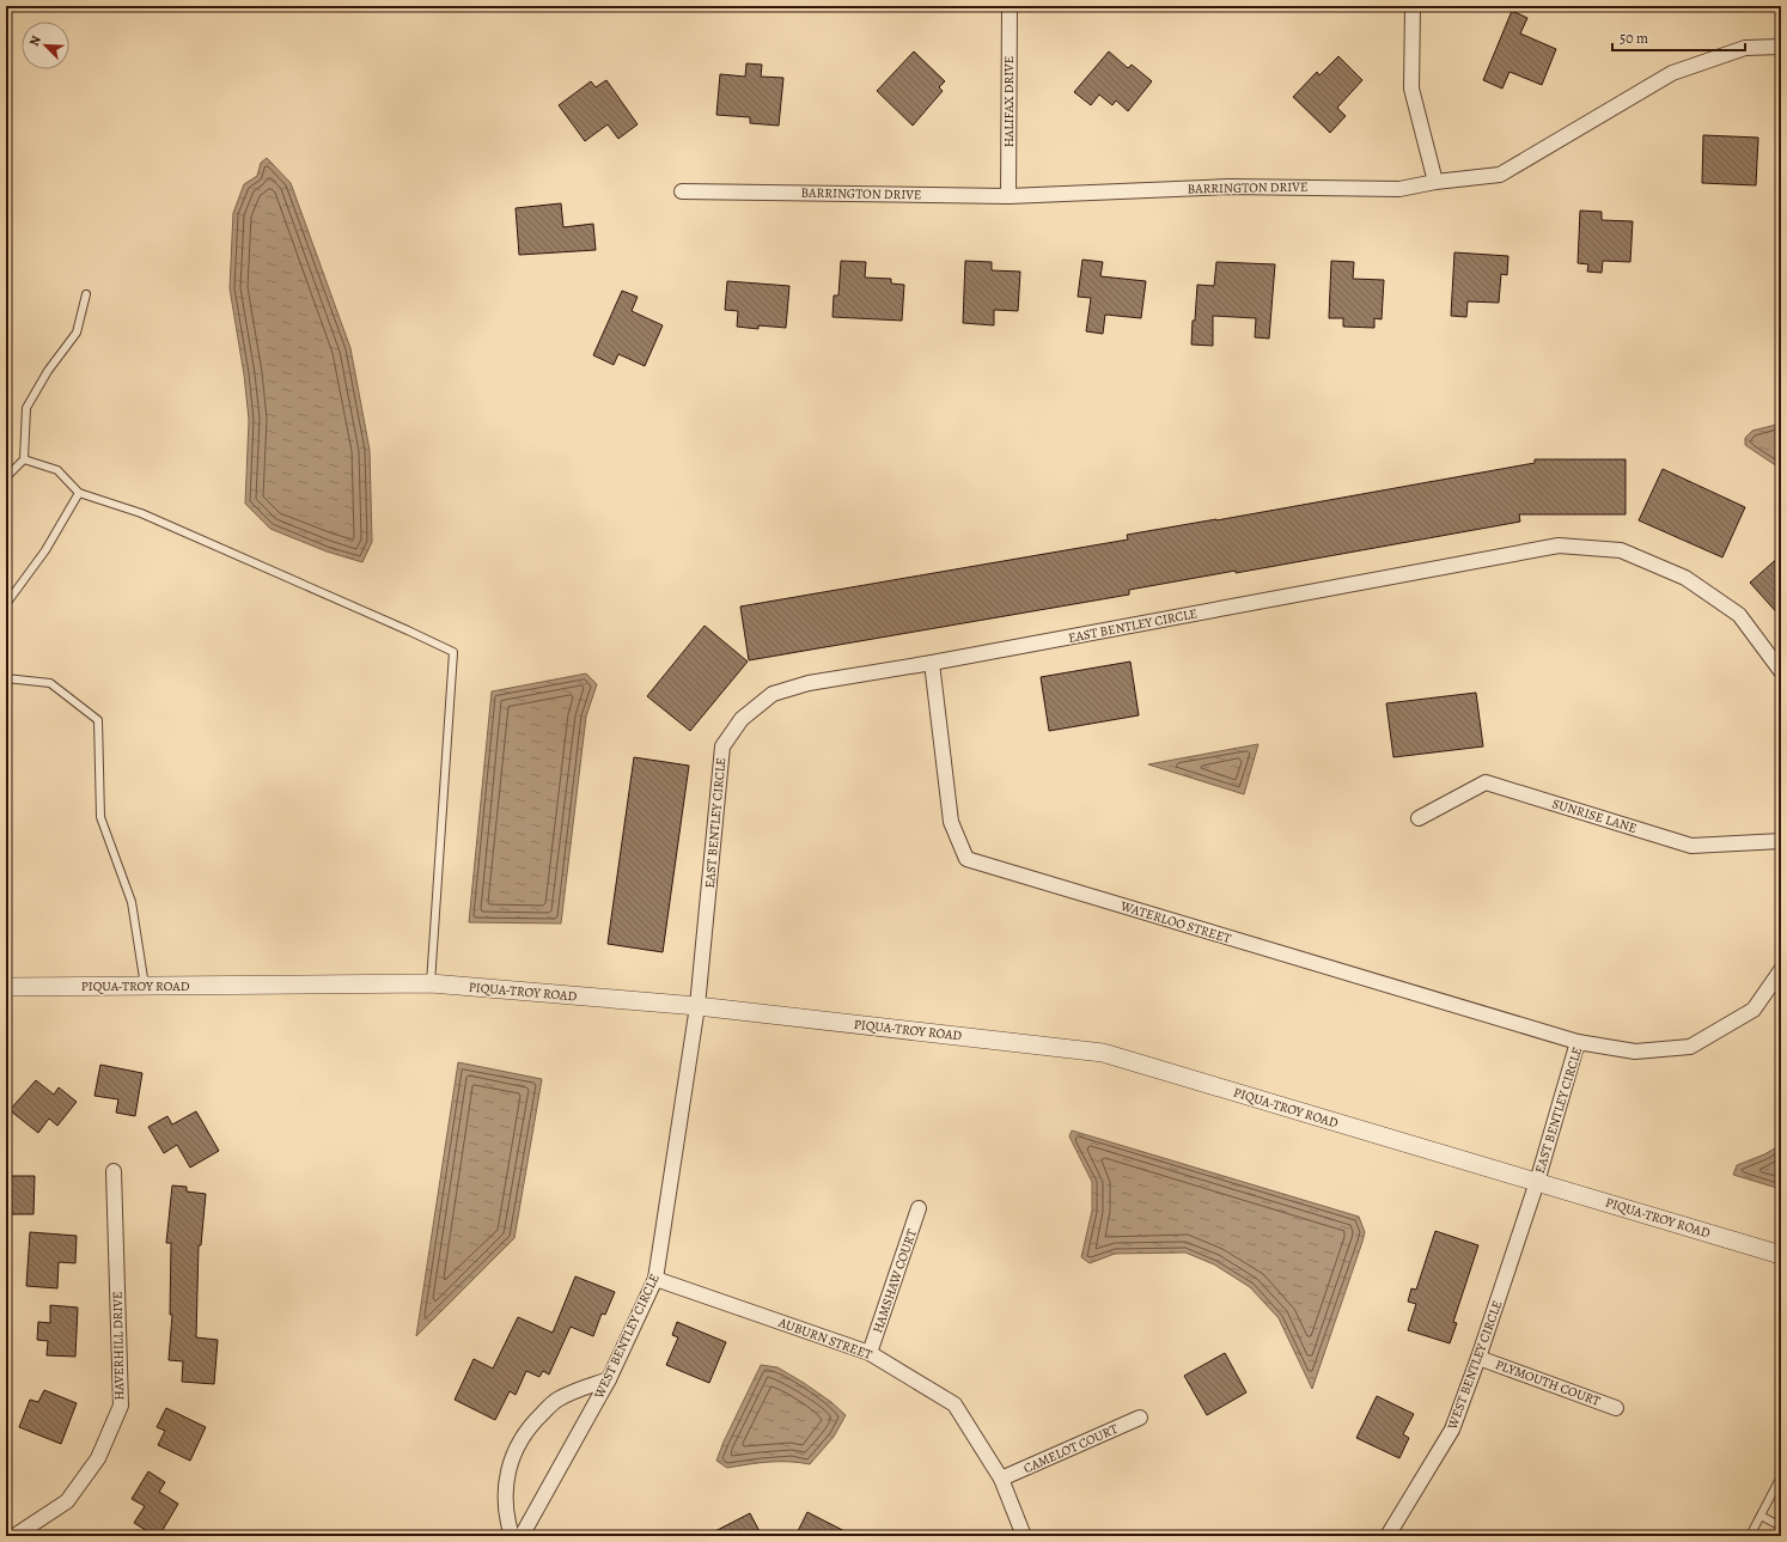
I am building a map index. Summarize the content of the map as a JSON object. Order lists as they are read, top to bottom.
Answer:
{
  "streets": {
    "street": [
      "HALIFAX DRIVE",
      "BARRINGTON DRIVE",
      "EAST BENTLEY CIRCLE",
      "SUNRISE LANE",
      "WATERLOO STREET",
      "PIQUA-TROY ROAD",
      "HAMSHAW COURT",
      "WEST BENTLEY CIRCLE",
      "AUBURN STREET",
      "HAVERHILL DRIVE",
      "PLYMOUTH COURT",
      "CAMELOT COURT"
    ]
  },
  "crossings": [
    ["HALIFAX DRIVE", "BARRINGTON DRIVE"],
    ["EAST BENTLEY CIRCLE", "WATERLOO STREET"],
    ["EAST BENTLEY CIRCLE", "PIQUA-TROY ROAD"],
    ["EAST BENTLEY CIRCLE", "WEST BENTLEY CIRCLE"],
    ["PIQUA-TROY ROAD", "WEST BENTLEY CIRCLE"],
    ["HAMSHAW COURT", "AUBURN STREET"],
    ["WEST BENTLEY CIRCLE", "AUBURN STREET"],
    ["WEST BENTLEY CIRCLE", "PLYMOUTH COURT"],
    ["AUBURN STREET", "CAMELOT COURT"]
  ],
  "scale_bar": "50 m",
  "north": "top left"
}
